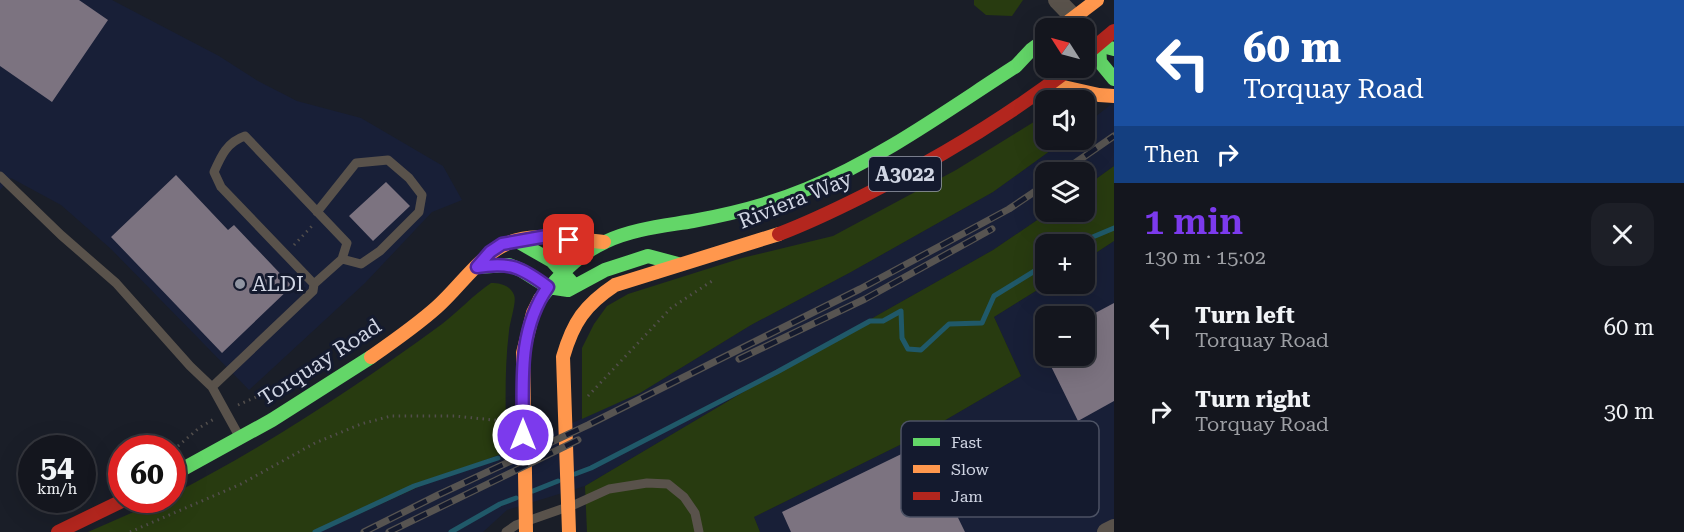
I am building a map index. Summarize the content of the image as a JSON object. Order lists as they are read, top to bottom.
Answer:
{
  "streets": {
    "main road": ["A3022", "Riviera Way", "Torquay Road"]
  },
  "crossings": [
    ["A3022", "Riviera Way"],
    ["Riviera Way", "Torquay Road"]
  ],
  "places": ["ALDI"],
  "legend": ["Fast", "Slow", "Jam"],
  "north": "top left",
  "page": {
    "turn": ["60 m", "Torquay Road"],
    "map_buttons": ["+", "−"],
    "then": "Then",
    "heading": ["1 min", "130 m · 15:02"],
    "list": [
      {
        "name": "Turn left",
        "note": "Torquay Road",
        "value": "60 m"
      },
      {
        "name": "Turn right",
        "note": "Torquay Road",
        "value": "30 m"
      }
    ],
    "speed": "54 km/h",
    "limit": "60"
  }
}
